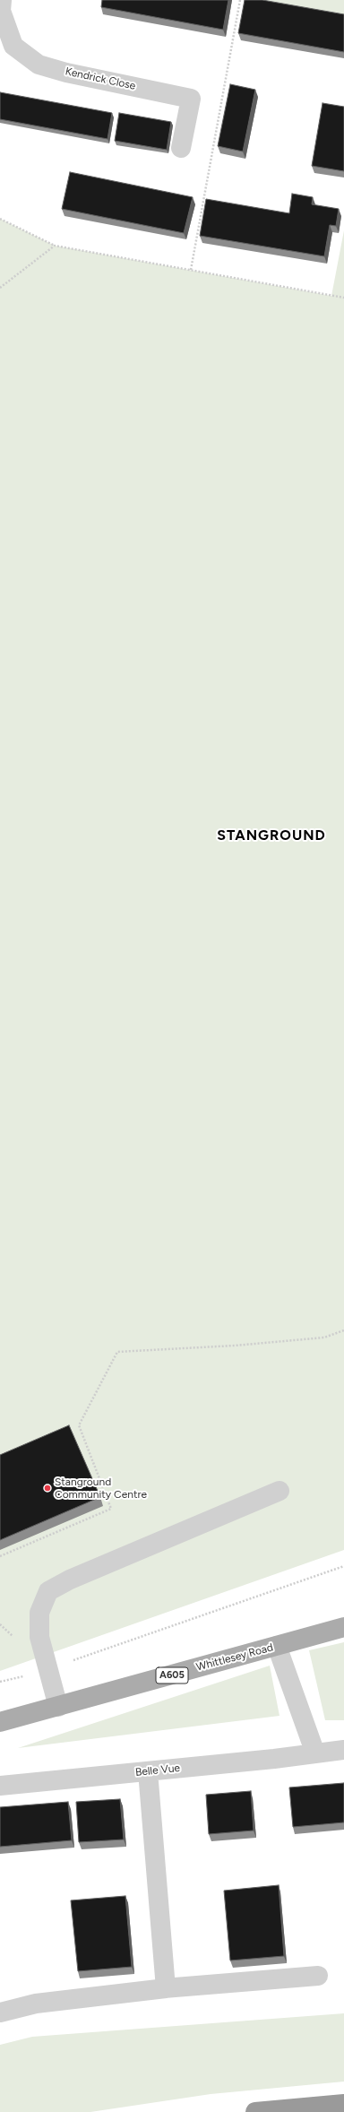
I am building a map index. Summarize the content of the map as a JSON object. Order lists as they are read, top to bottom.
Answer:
{
  "streets": {
    "main road": ["Whittlesey Road", "A605"],
    "street": ["Kendrick Close", "Belle Vue"]
  },
  "districts": ["STANGROUND"],
  "places": ["Stanground Community Centre"]
}
